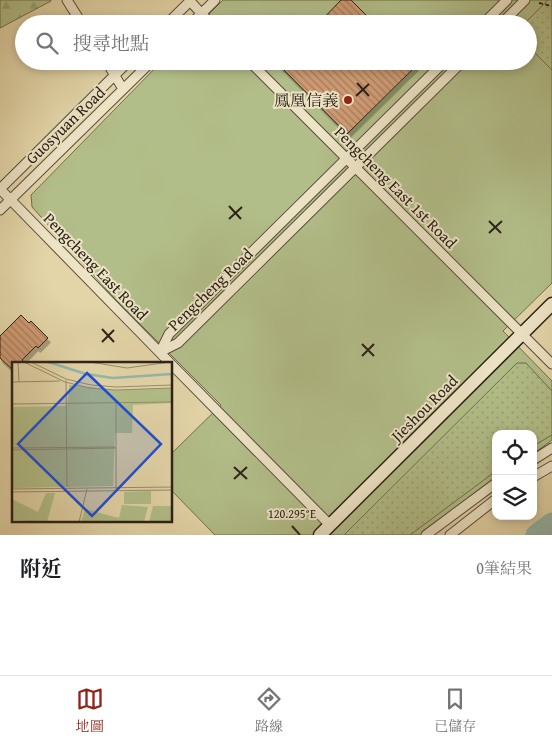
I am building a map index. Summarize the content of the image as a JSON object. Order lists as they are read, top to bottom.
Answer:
{
  "streets": {
    "main road": ["Jieshou Road"],
    "street": [
      "Guosyuan Road",
      "Pengcheng East 1st Road",
      "Pengcheng East Road",
      "Pengcheng Road"
    ]
  },
  "crossings": [
    ["Guosyuan Road", "Pengcheng East Road"],
    ["Pengcheng East 1st Road", "Pengcheng Road"],
    ["Pengcheng East 1st Road", "Jieshou Road"],
    ["Pengcheng East Road", "Pengcheng Road"],
    ["Pengcheng East Road", "Jieshou Road"]
  ],
  "places": ["鳳凰信義"],
  "page": {
    "search": "搜尋地點",
    "heading": ["附近", "0筆結果"],
    "nav": ["地圖", "路線", "已儲存"]
  },
  "coordinates": ["120.295°E"]
}
